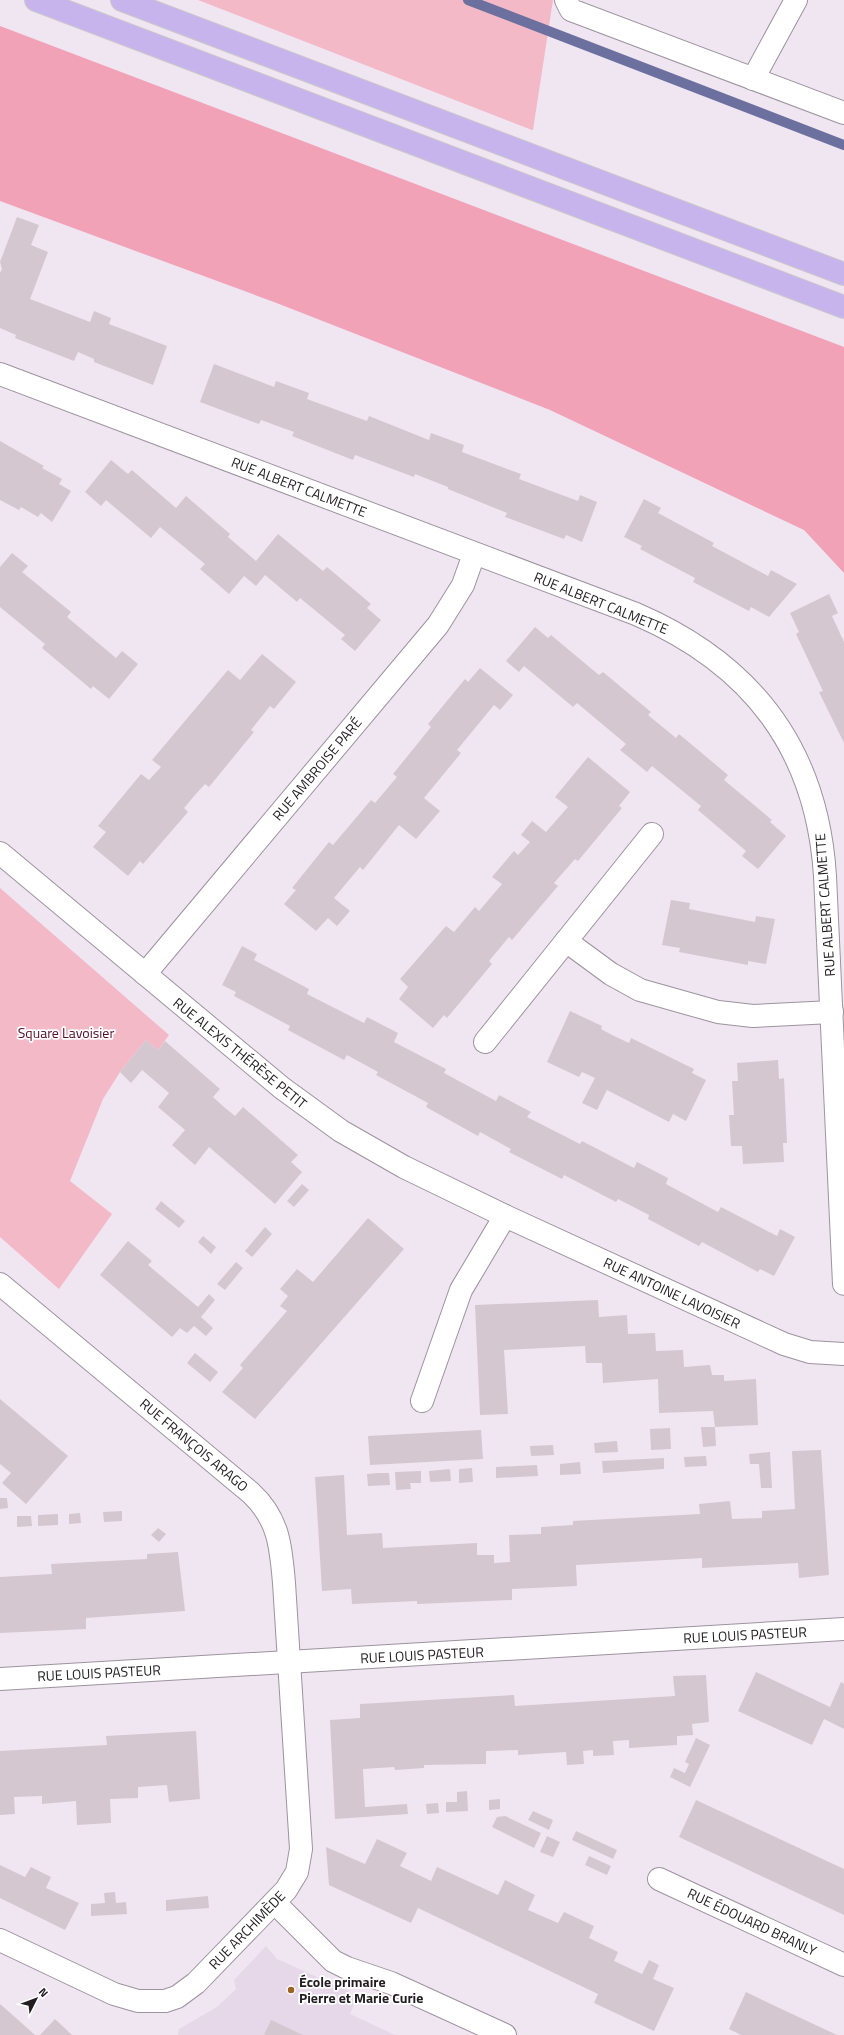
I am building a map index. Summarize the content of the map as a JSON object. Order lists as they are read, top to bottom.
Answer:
{
  "streets": {
    "street": [
      "RUE ALBERT CALMETTE",
      "RUE AMBROISE PARÉ",
      "RUE ALEXIS THÉRÈSE PETIT",
      "RUE ANTOINE LAVOISIER",
      "RUE FRANÇOIS ARAGO",
      "RUE LOUIS PASTEUR",
      "RUE ÉDOUARD BRANLY",
      "RUE ARCHIMÈDE"
    ]
  },
  "crossings": [
    ["RUE ALBERT CALMETTE", "RUE AMBROISE PARÉ"],
    ["RUE AMBROISE PARÉ", "RUE ALEXIS THÉRÈSE PETIT"],
    ["RUE ALEXIS THÉRÈSE PETIT", "RUE ANTOINE LAVOISIER"],
    ["RUE FRANÇOIS ARAGO", "RUE LOUIS PASTEUR"],
    ["RUE FRANÇOIS ARAGO", "RUE ARCHIMÈDE"],
    ["RUE LOUIS PASTEUR", "RUE ARCHIMÈDE"]
  ],
  "parks": ["Square Lavoisier"],
  "places": ["École primaire Pierre et Marie Curie"],
  "north": "top right"
}
